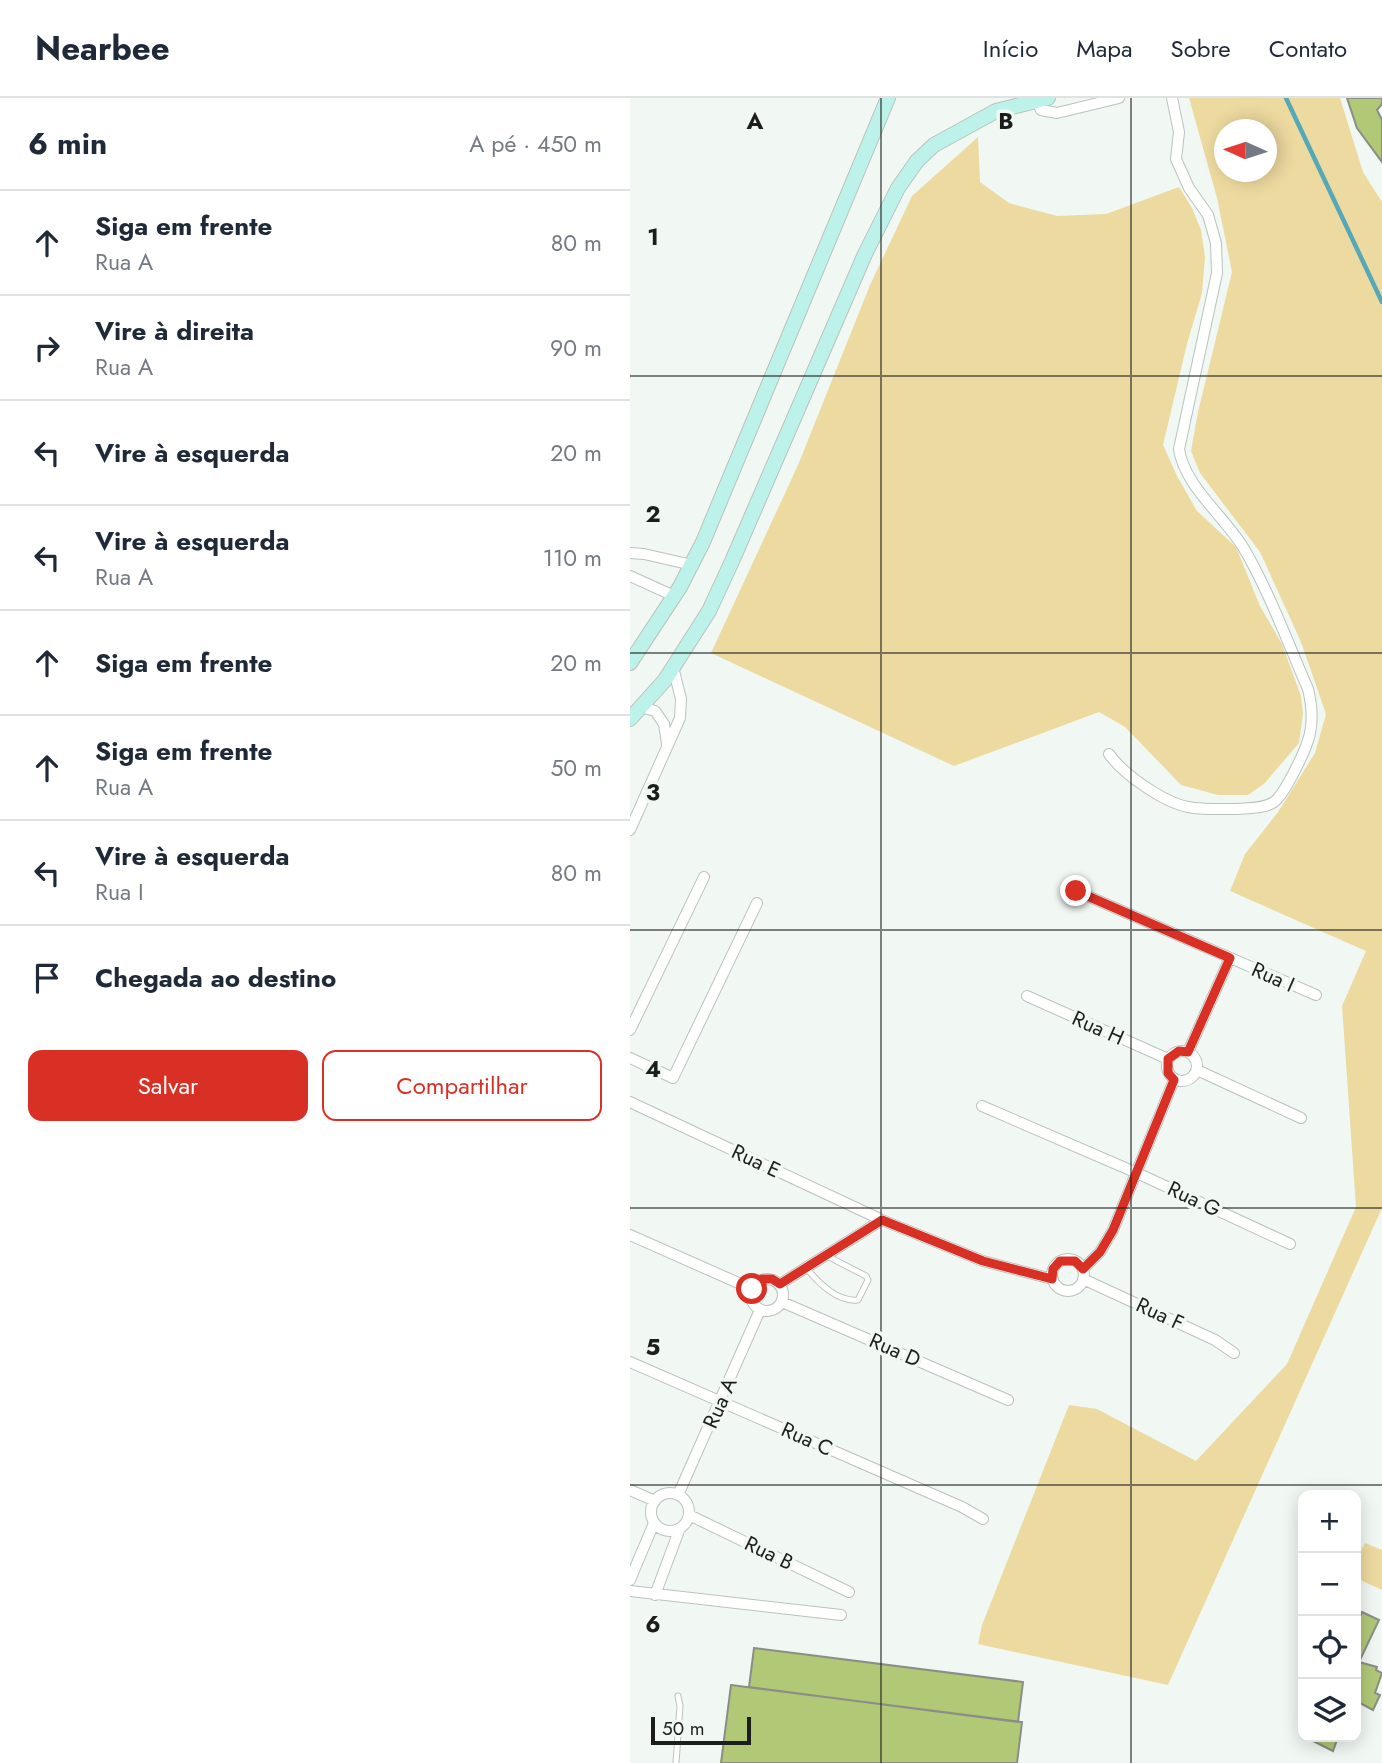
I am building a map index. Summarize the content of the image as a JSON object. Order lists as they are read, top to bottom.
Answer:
{
  "streets": {
    "street": [
      "Rua I",
      "Rua H",
      "Rua E",
      "Rua G",
      "Rua F",
      "Rua D",
      "Rua A",
      "Rua C",
      "Rua B"
    ]
  },
  "crossings": [
    ["Rua D", "Rua A"],
    ["Rua A", "Rua C"],
    ["Rua A", "Rua B"]
  ],
  "scale_bar": "50 m",
  "north": "left",
  "page": {
    "header": "Nearbee",
    "nav": [
      "Início",
      "Mapa",
      "Sobre",
      "Contato"
    ],
    "heading": ["6 min", "A pé · 450 m"],
    "list": [
      ["Siga em frente", "Rua A", "80 m"],
      ["Vire à direita", "Rua A", "90 m"],
      ["Vire à esquerda", "20 m"],
      ["Vire à esquerda", "Rua A", "110 m"],
      ["Siga em frente", "20 m"],
      ["Siga em frente", "Rua A", "50 m"],
      ["Vire à esquerda", "Rua I", "80 m"],
      "Chegada ao destino"
    ],
    "buttons": ["Salvar", "Compartilhar"],
    "map_buttons": ["+", "−"],
    "scale": "50 m"
  },
  "grid": {
    "columns": ["A", "B"],
    "rows": [
      "1",
      "2",
      "3",
      "4",
      "5",
      "6"
    ]
  }
}
